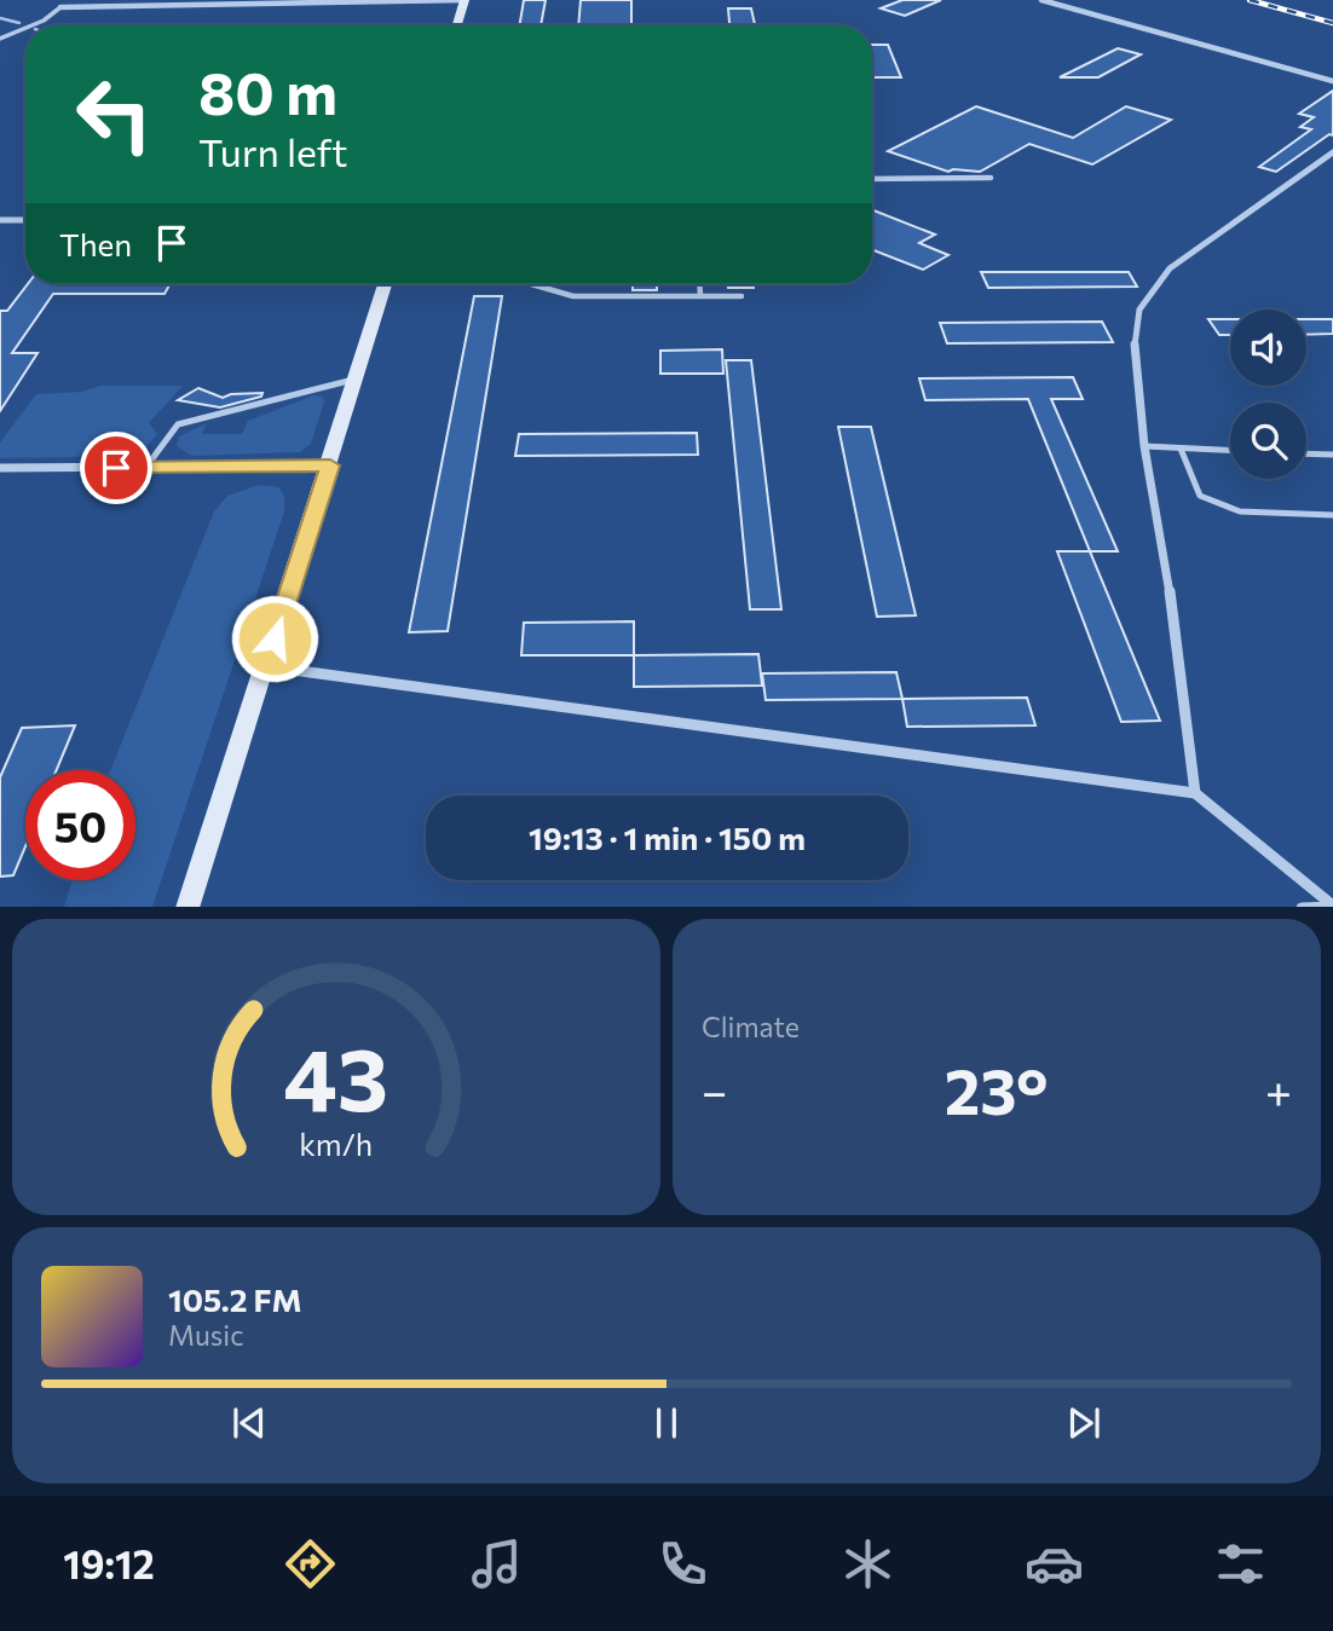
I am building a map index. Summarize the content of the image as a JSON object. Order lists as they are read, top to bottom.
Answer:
{
  "page": {
    "turn": ["80 m", "Turn left"],
    "then": "Then",
    "limit": "50",
    "trip": "19:13 · 1 min · 150 m",
    "tile": "Climate",
    "heat": ["−", "23°", "+"],
    "song": ["105.2 FM", "Music"],
    "tabs": "19:12",
    "gauge": ["43", "km/h"]
  }
}
